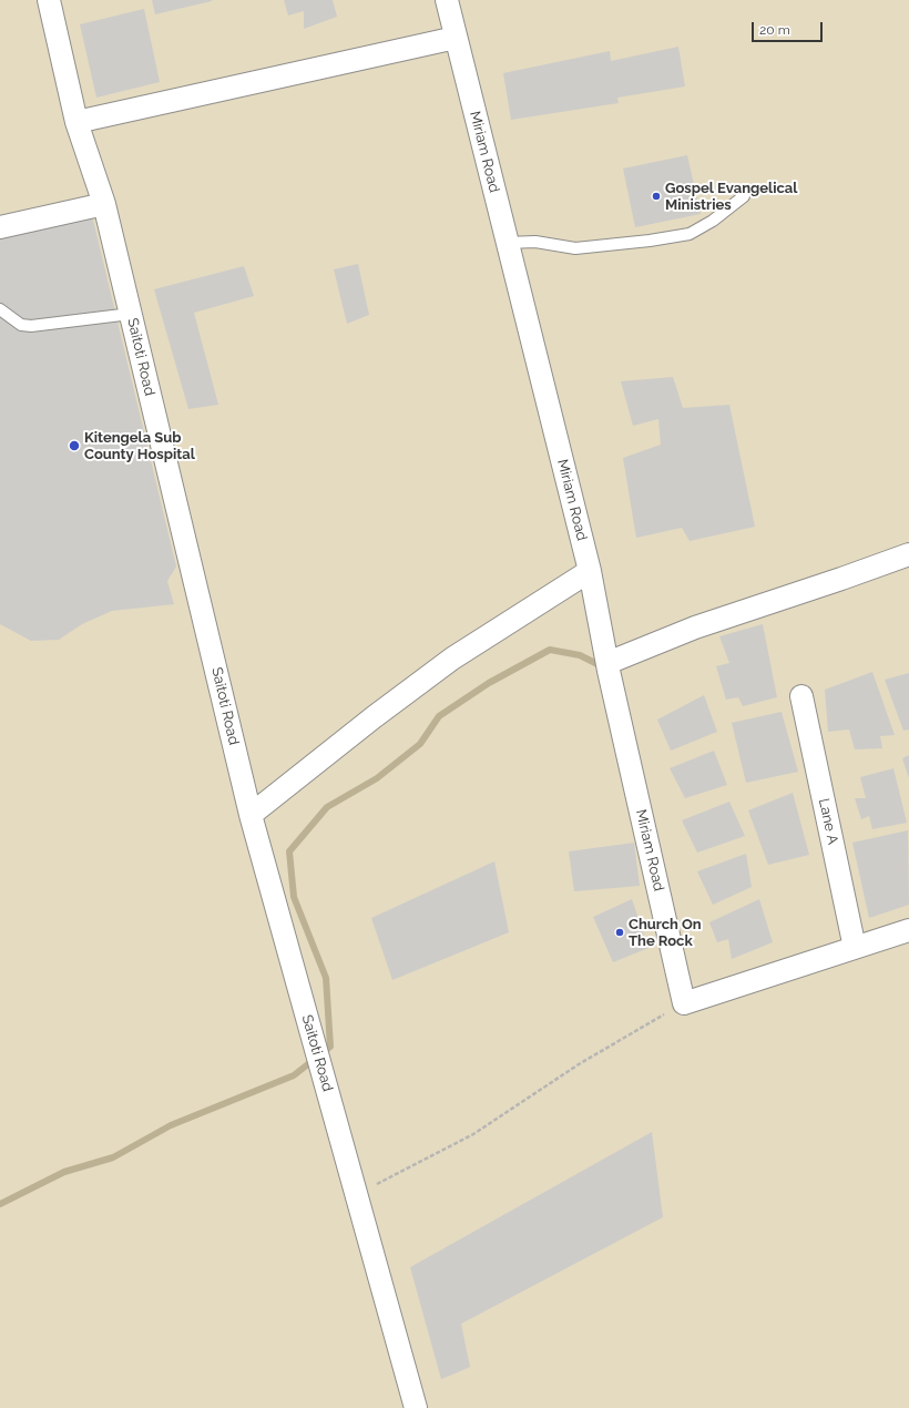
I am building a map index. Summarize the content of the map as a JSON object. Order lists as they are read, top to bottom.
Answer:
{
  "streets": {
    "street": ["Miriam Road", "Saitoti Road", "Lane A"]
  },
  "places": ["Gospel Evangelical Ministries", "Kitengela Sub County Hospital", "Church On The Rock"],
  "scale_bar": "20 m"
}
